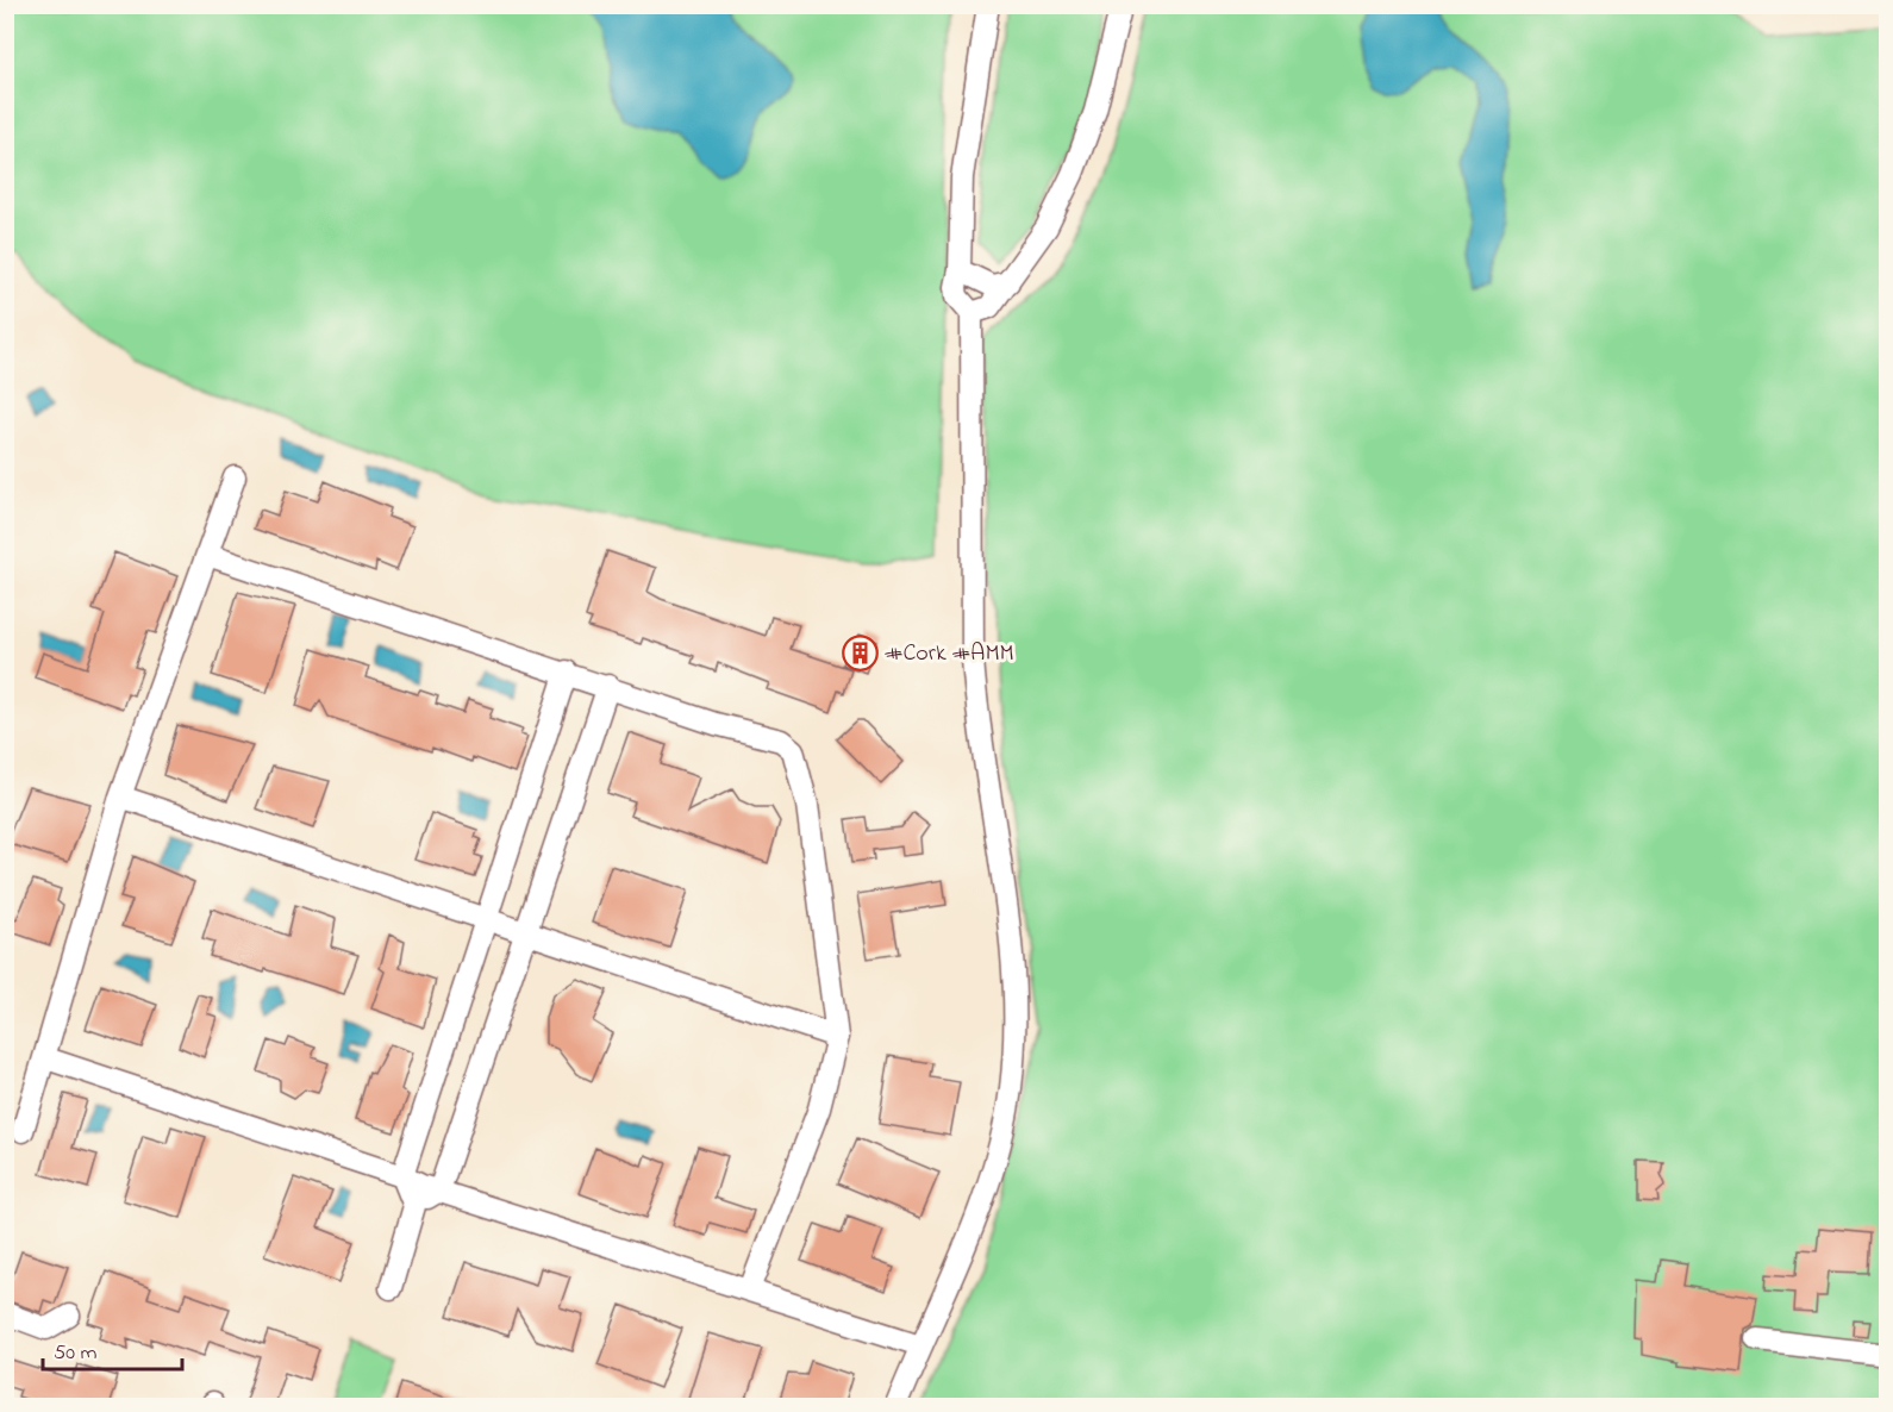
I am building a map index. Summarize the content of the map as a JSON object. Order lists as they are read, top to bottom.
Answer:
{
  "places": {
    "building": ["#Cork #AMM"]
  },
  "scale_bar": "50 m"
}
